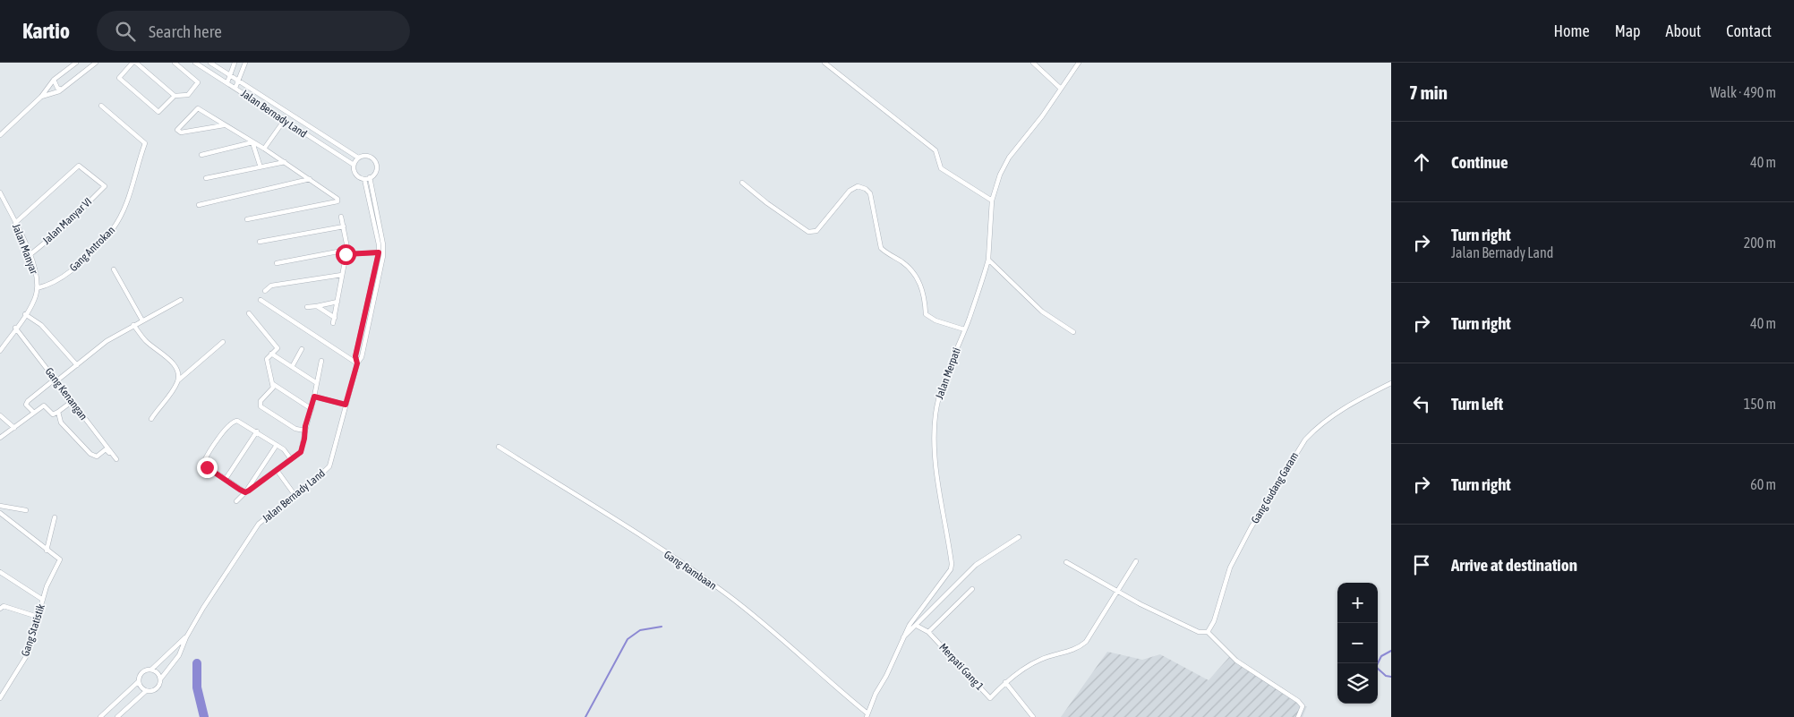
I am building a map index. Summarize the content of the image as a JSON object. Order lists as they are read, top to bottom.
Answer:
{
  "streets": {
    "street": [
      "Jalan Bernady Land",
      "Jalan Manyar VI",
      "Jalan Manyar",
      "Gang Antrokan",
      "Jalan Merpati",
      "Gang Kenangan",
      "Gang Gudang Garam",
      "Gang Rambaan",
      "Gang Statistik",
      "Merpati Gang 1"
    ]
  },
  "crossings": [
    ["Jalan Manyar VI", "Jalan Manyar"],
    ["Jalan Manyar", "Gang Antrokan"],
    ["Jalan Manyar", "Gang Kenangan"],
    ["Jalan Merpati", "Gang Rambaan"]
  ],
  "page": {
    "header": "Kartio",
    "search": "Search here",
    "nav": [
      "Home",
      "Map",
      "About",
      "Contact"
    ],
    "heading": ["7 min", "Walk · 490 m"],
    "list": [
      ["Continue", "40 m"],
      ["Turn right", "Jalan Bernady Land", "200 m"],
      ["Turn right", "40 m"],
      ["Turn left", "150 m"],
      ["Turn right", "60 m"],
      "Arrive at destination"
    ],
    "map_buttons": ["+", "−"]
  }
}
